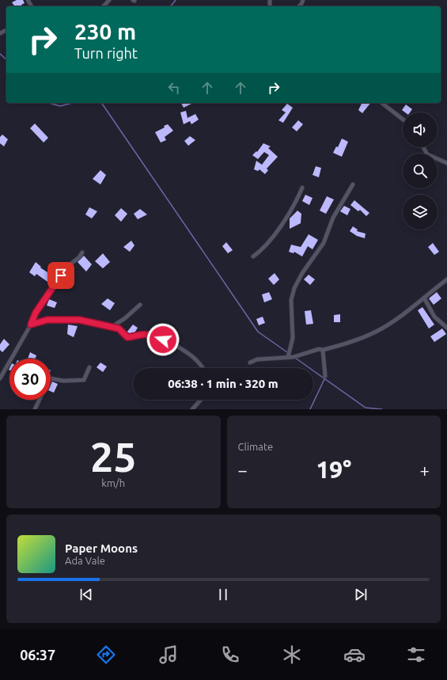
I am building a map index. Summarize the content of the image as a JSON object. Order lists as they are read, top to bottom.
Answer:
{
  "page": {
    "turn": ["230 m", "Turn right"],
    "limit": "30",
    "trip": "06:38 · 1 min · 320 m",
    "tile": [
      ["25", "km/h"],
      "Climate"
    ],
    "heat": ["−", "19°", "+"],
    "song": ["Paper Moons", "Ada Vale"],
    "tabs": "06:37"
  }
}
